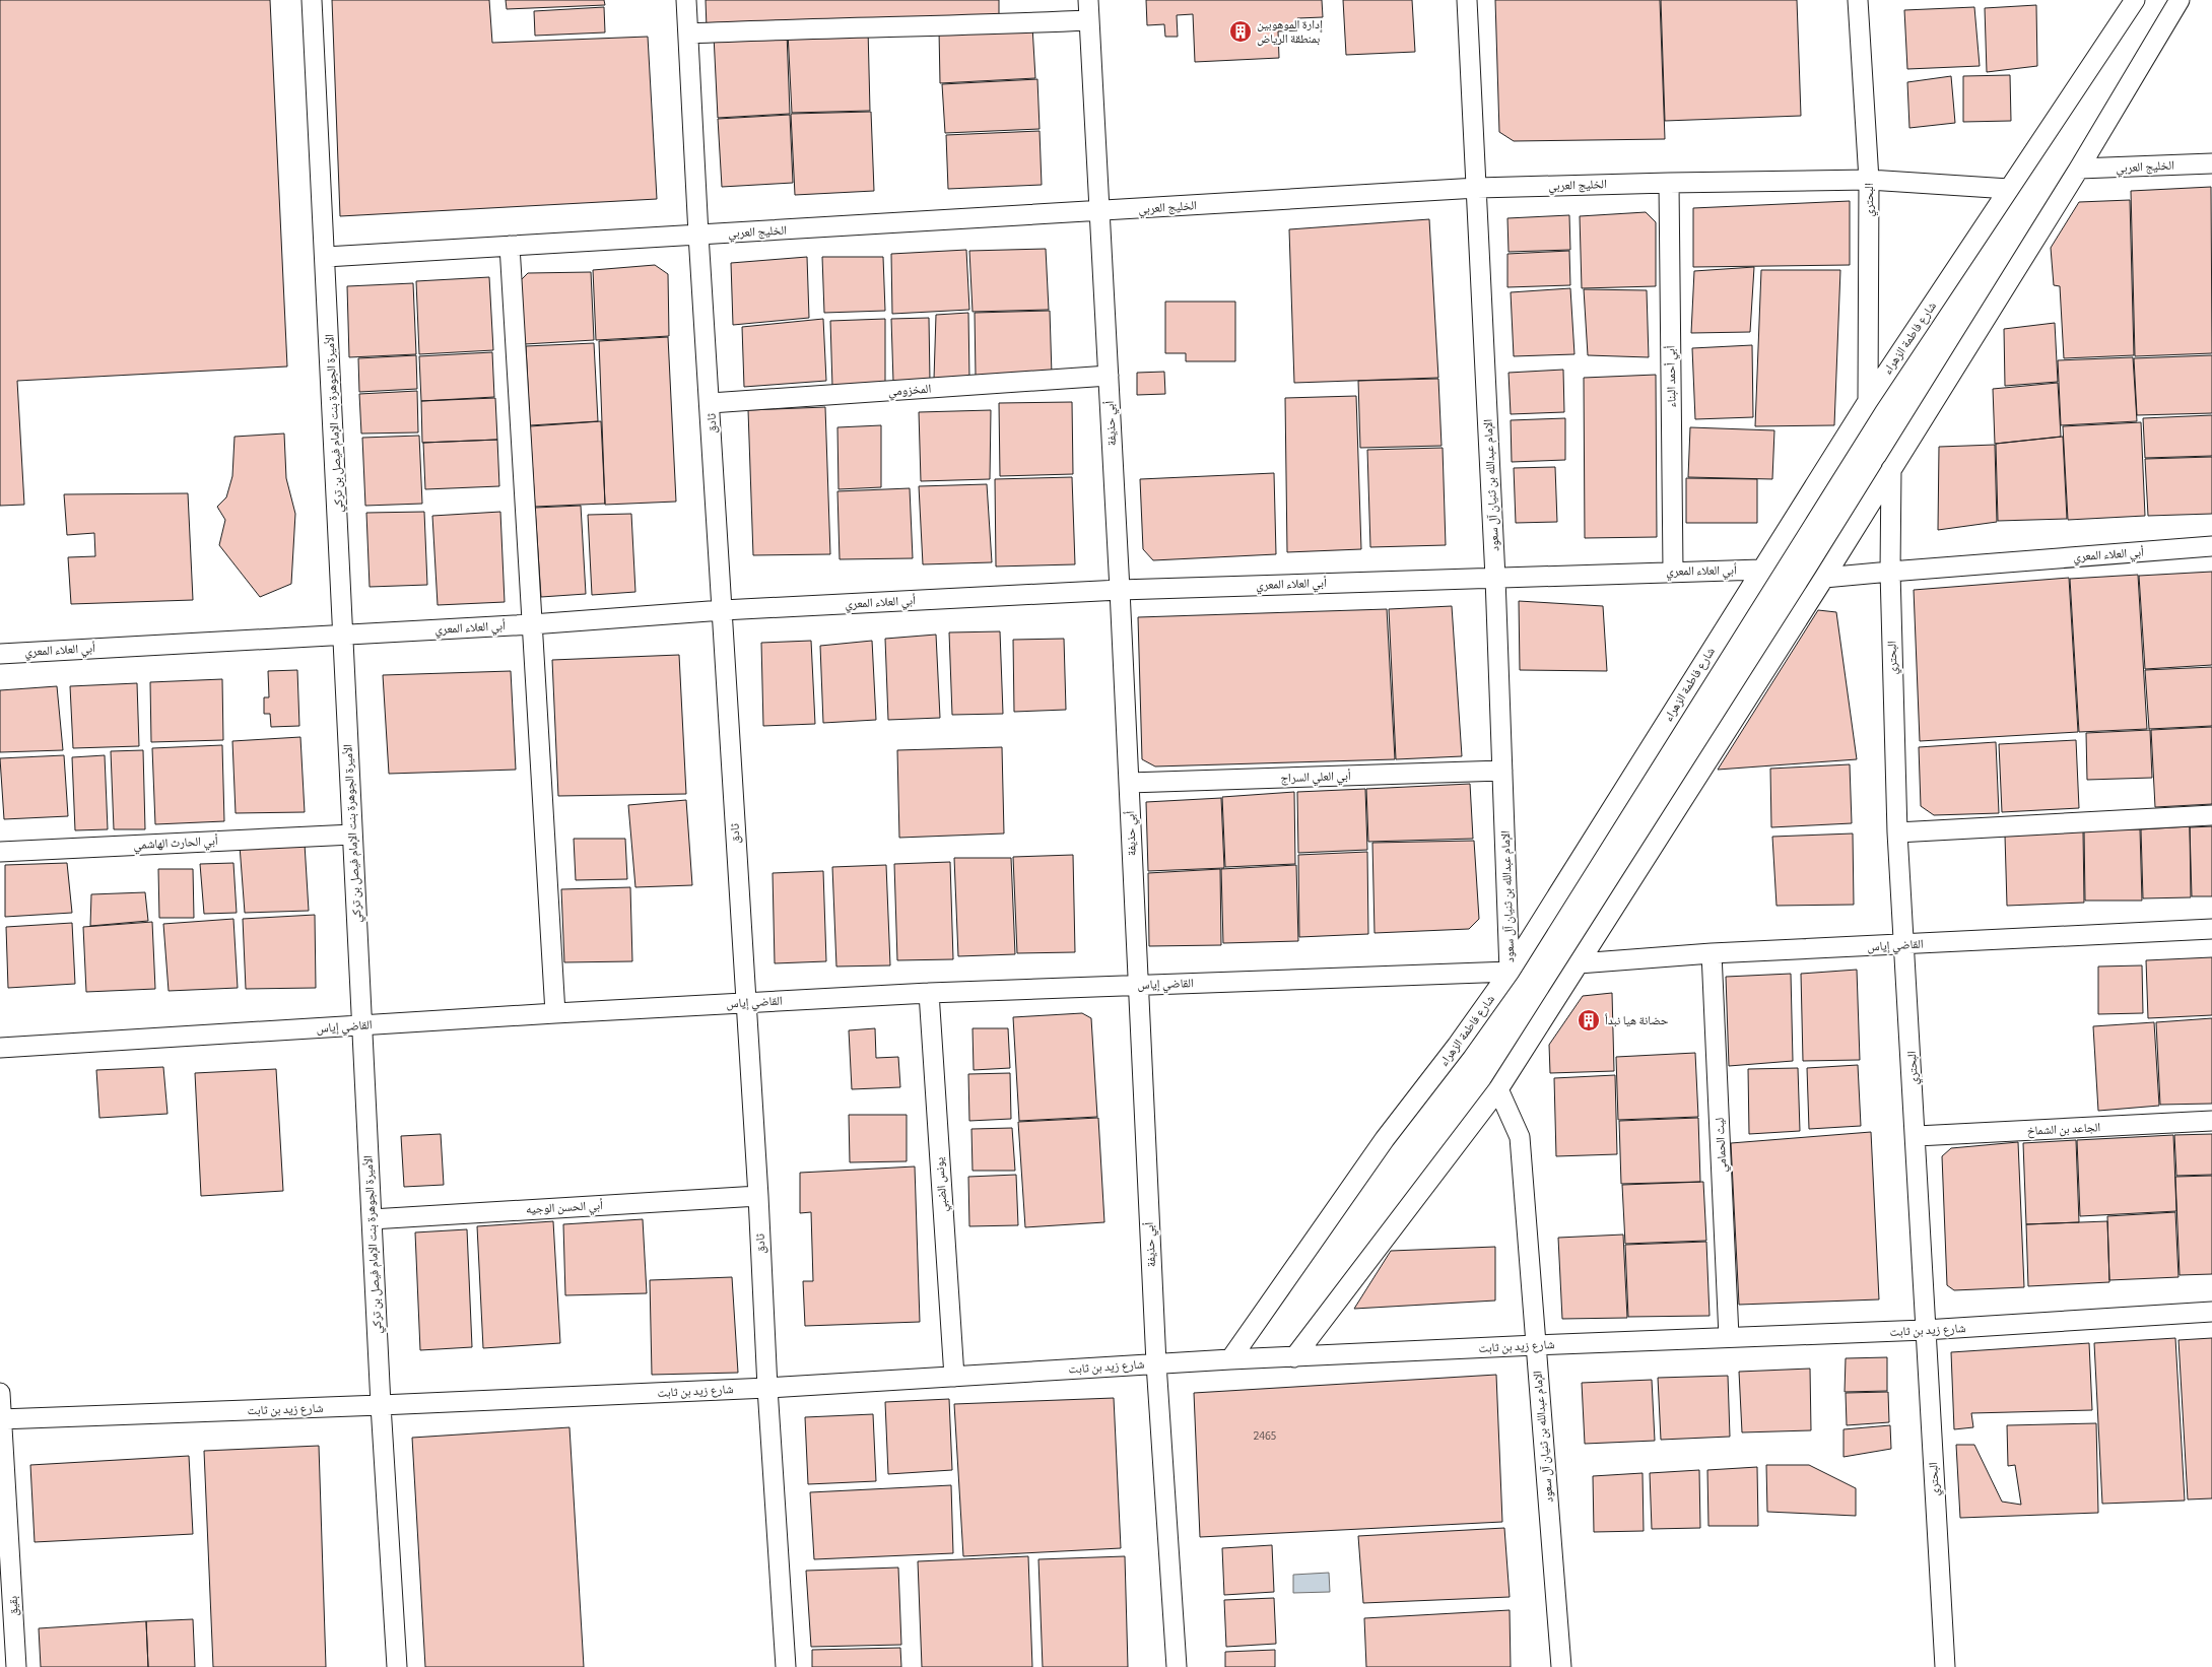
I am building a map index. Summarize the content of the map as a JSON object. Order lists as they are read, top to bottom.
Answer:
{
  "streets": {
    "street": [
      "الخليج العربي",
      "البحتري",
      "شارع فاطمة الزهراء",
      "أبي أحمد البناء",
      "المخزومي",
      "الأميرة الجوهرة بنت الإمام فيصل بن تركي",
      "ثادق",
      "أبي حذيفة",
      "الإمام عبدالله بن ثنيان آل سعود",
      "أبي العلاء المعري",
      "أبي العلي السراج",
      "أبي الحارث الهاشمي",
      "القاضي إياس",
      "الجاعد بن الشماخ",
      "ليث الحمامي",
      "يونس الضبي",
      "أبي الحسن الوجيه",
      "شارع زيد بن ثابت",
      "بقيق"
    ]
  },
  "crossings": [
    ["الخليج العربي", "البحتري"],
    ["الخليج العربي", "شارع فاطمة الزهراء"],
    ["الخليج العربي", "أبي أحمد البناء"],
    ["الخليج العربي", "الأميرة الجوهرة بنت الإمام فيصل بن تركي"],
    ["الخليج العربي", "ثادق"],
    ["الخليج العربي", "أبي حذيفة"],
    ["الخليج العربي", "الإمام عبدالله بن ثنيان آل سعود"],
    ["البحتري", "شارع فاطمة الزهراء"],
    ["البحتري", "أبي العلاء المعري"],
    ["البحتري", "القاضي إياس"],
    ["البحتري", "الجاعد بن الشماخ"],
    ["البحتري", "شارع زيد بن ثابت"],
    ["شارع فاطمة الزهراء", "الإمام عبدالله بن ثنيان آل سعود"],
    ["شارع فاطمة الزهراء", "أبي العلاء المعري"],
    ["شارع فاطمة الزهراء", "القاضي إياس"],
    ["شارع فاطمة الزهراء", "شارع زيد بن ثابت"],
    ["أبي أحمد البناء", "أبي العلاء المعري"],
    ["المخزومي", "ثادق"],
    ["المخزومي", "أبي حذيفة"],
    ["الأميرة الجوهرة بنت الإمام فيصل بن تركي", "أبي العلاء المعري"],
    ["الأميرة الجوهرة بنت الإمام فيصل بن تركي", "أبي الحارث الهاشمي"],
    ["الأميرة الجوهرة بنت الإمام فيصل بن تركي", "القاضي إياس"],
    ["الأميرة الجوهرة بنت الإمام فيصل بن تركي", "أبي الحسن الوجيه"],
    ["الأميرة الجوهرة بنت الإمام فيصل بن تركي", "شارع زيد بن ثابت"],
    ["ثادق", "أبي العلاء المعري"],
    ["ثادق", "القاضي إياس"],
    ["ثادق", "أبي الحسن الوجيه"],
    ["ثادق", "شارع زيد بن ثابت"],
    ["أبي حذيفة", "أبي العلاء المعري"],
    ["أبي حذيفة", "أبي العلي السراج"],
    ["أبي حذيفة", "القاضي إياس"],
    ["أبي حذيفة", "شارع زيد بن ثابت"],
    ["الإمام عبدالله بن ثنيان آل سعود", "أبي العلاء المعري"],
    ["الإمام عبدالله بن ثنيان آل سعود", "أبي العلي السراج"],
    ["الإمام عبدالله بن ثنيان آل سعود", "القاضي إياس"],
    ["الإمام عبدالله بن ثنيان آل سعود", "شارع زيد بن ثابت"],
    ["القاضي إياس", "ليث الحمامي"],
    ["القاضي إياس", "يونس الضبي"],
    ["ليث الحمامي", "شارع زيد بن ثابت"],
    ["يونس الضبي", "شارع زيد بن ثابت"],
    ["شارع زيد بن ثابت", "بقيق"]
  ],
  "places": {
    "building": ["إدارة الموهوبين بمنطقة الرياض", "حضانة هيا نبدأ"]
  },
  "house_numbers": ["2465"]
}
